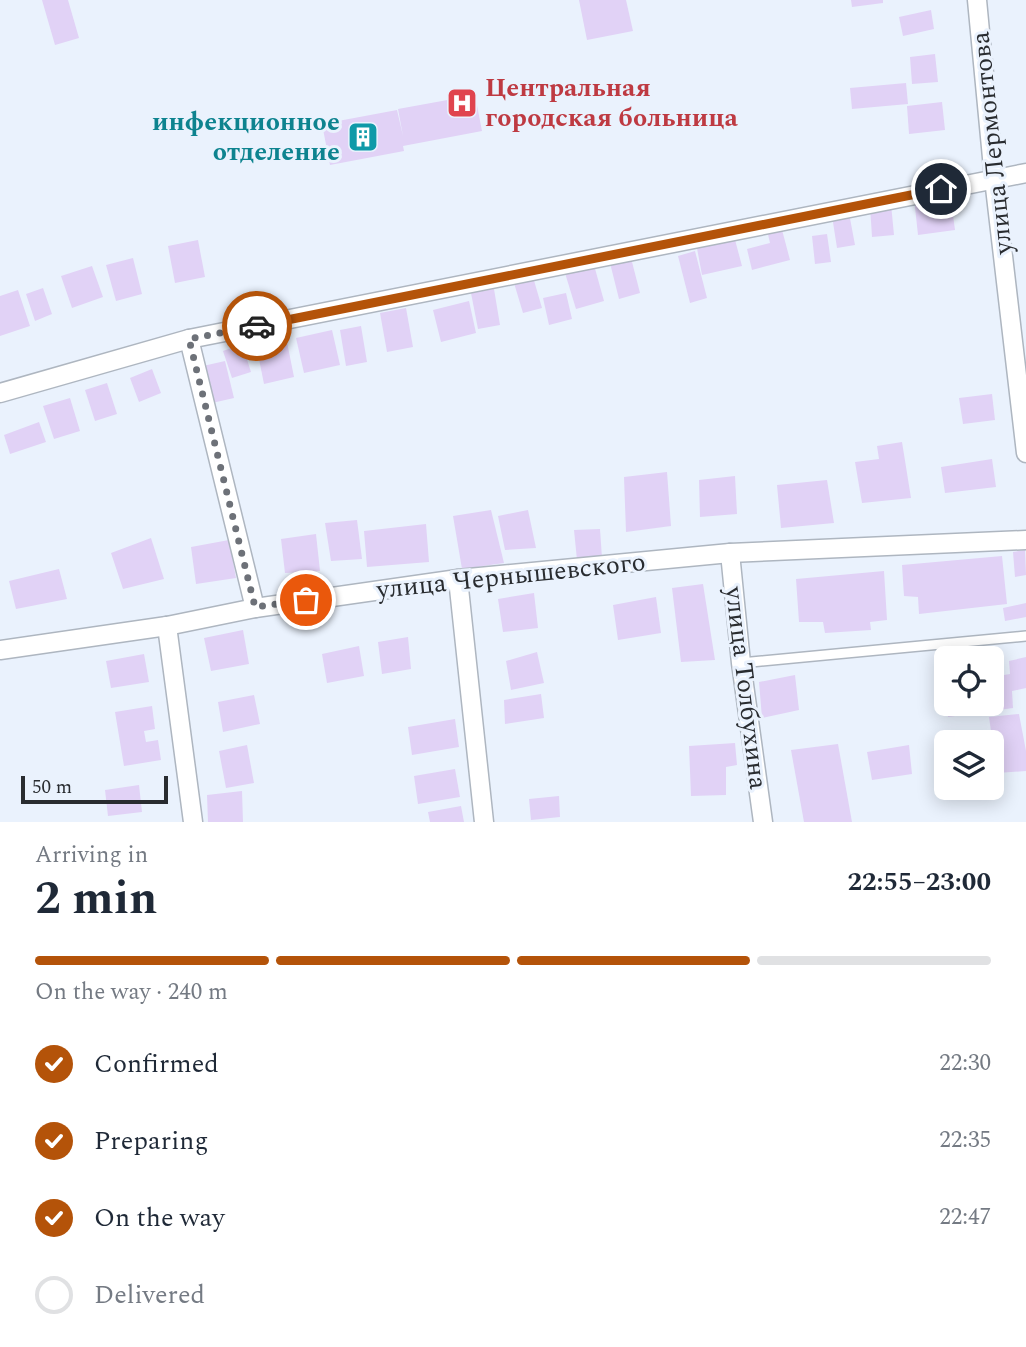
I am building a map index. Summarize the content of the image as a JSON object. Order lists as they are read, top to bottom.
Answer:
{
  "streets": {
    "street": ["улица Лермонтова", "улица Чернышевского", "улица Толбухина"]
  },
  "crossings": [
    ["улица Чернышевского", "улица Толбухина"]
  ],
  "places": {
    "hospital": ["Центральная городская больница"],
    "building": ["инфекционное отделение"]
  },
  "scale_bar": "50 m",
  "page": {
    "scale": "50 m",
    "heading": ["2 min", "Arriving in", "22:55–23:00"],
    "bar": "On the way · 240 m",
    "list": [
      ["Confirmed", "22:30"],
      ["Preparing", "22:35"],
      ["On the way", "22:47"],
      "Delivered"
    ]
  }
}
